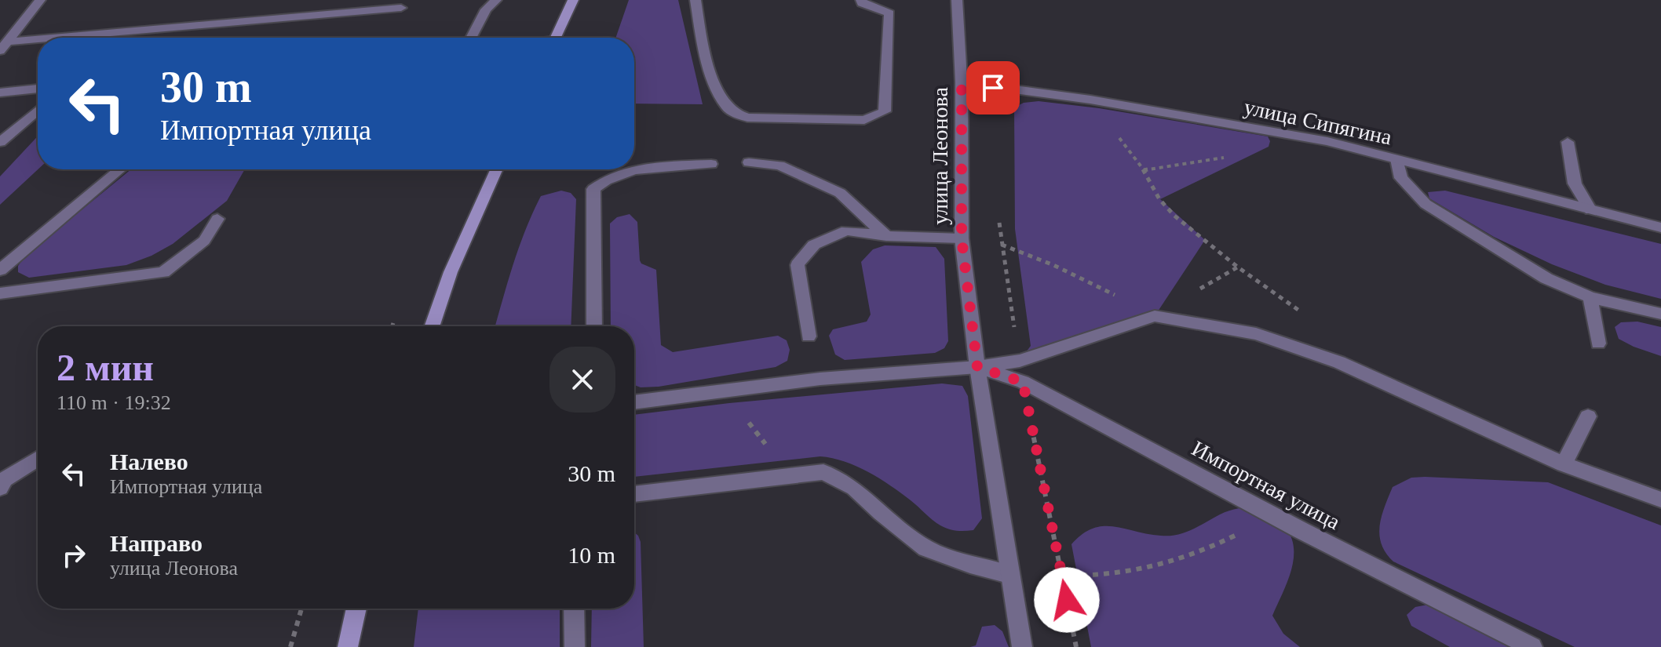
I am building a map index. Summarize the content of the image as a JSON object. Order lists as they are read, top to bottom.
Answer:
{
  "streets": {
    "street": ["улица Сипягина", "улица Леонова", "Импортная улица"]
  },
  "crossings": [
    ["улица Сипягина", "улица Леонова"],
    ["улица Леонова", "Импортная улица"]
  ],
  "page": {
    "turn": ["30 m", "Импортная улица"],
    "heading": ["2 мин", "110 m · 19:32"],
    "list": [
      {
        "name": "Налево",
        "note": "Импортная улица",
        "value": "30 m"
      },
      {
        "name": "Направо",
        "note": "улица Леонова",
        "value": "10 m"
      }
    ]
  }
}
